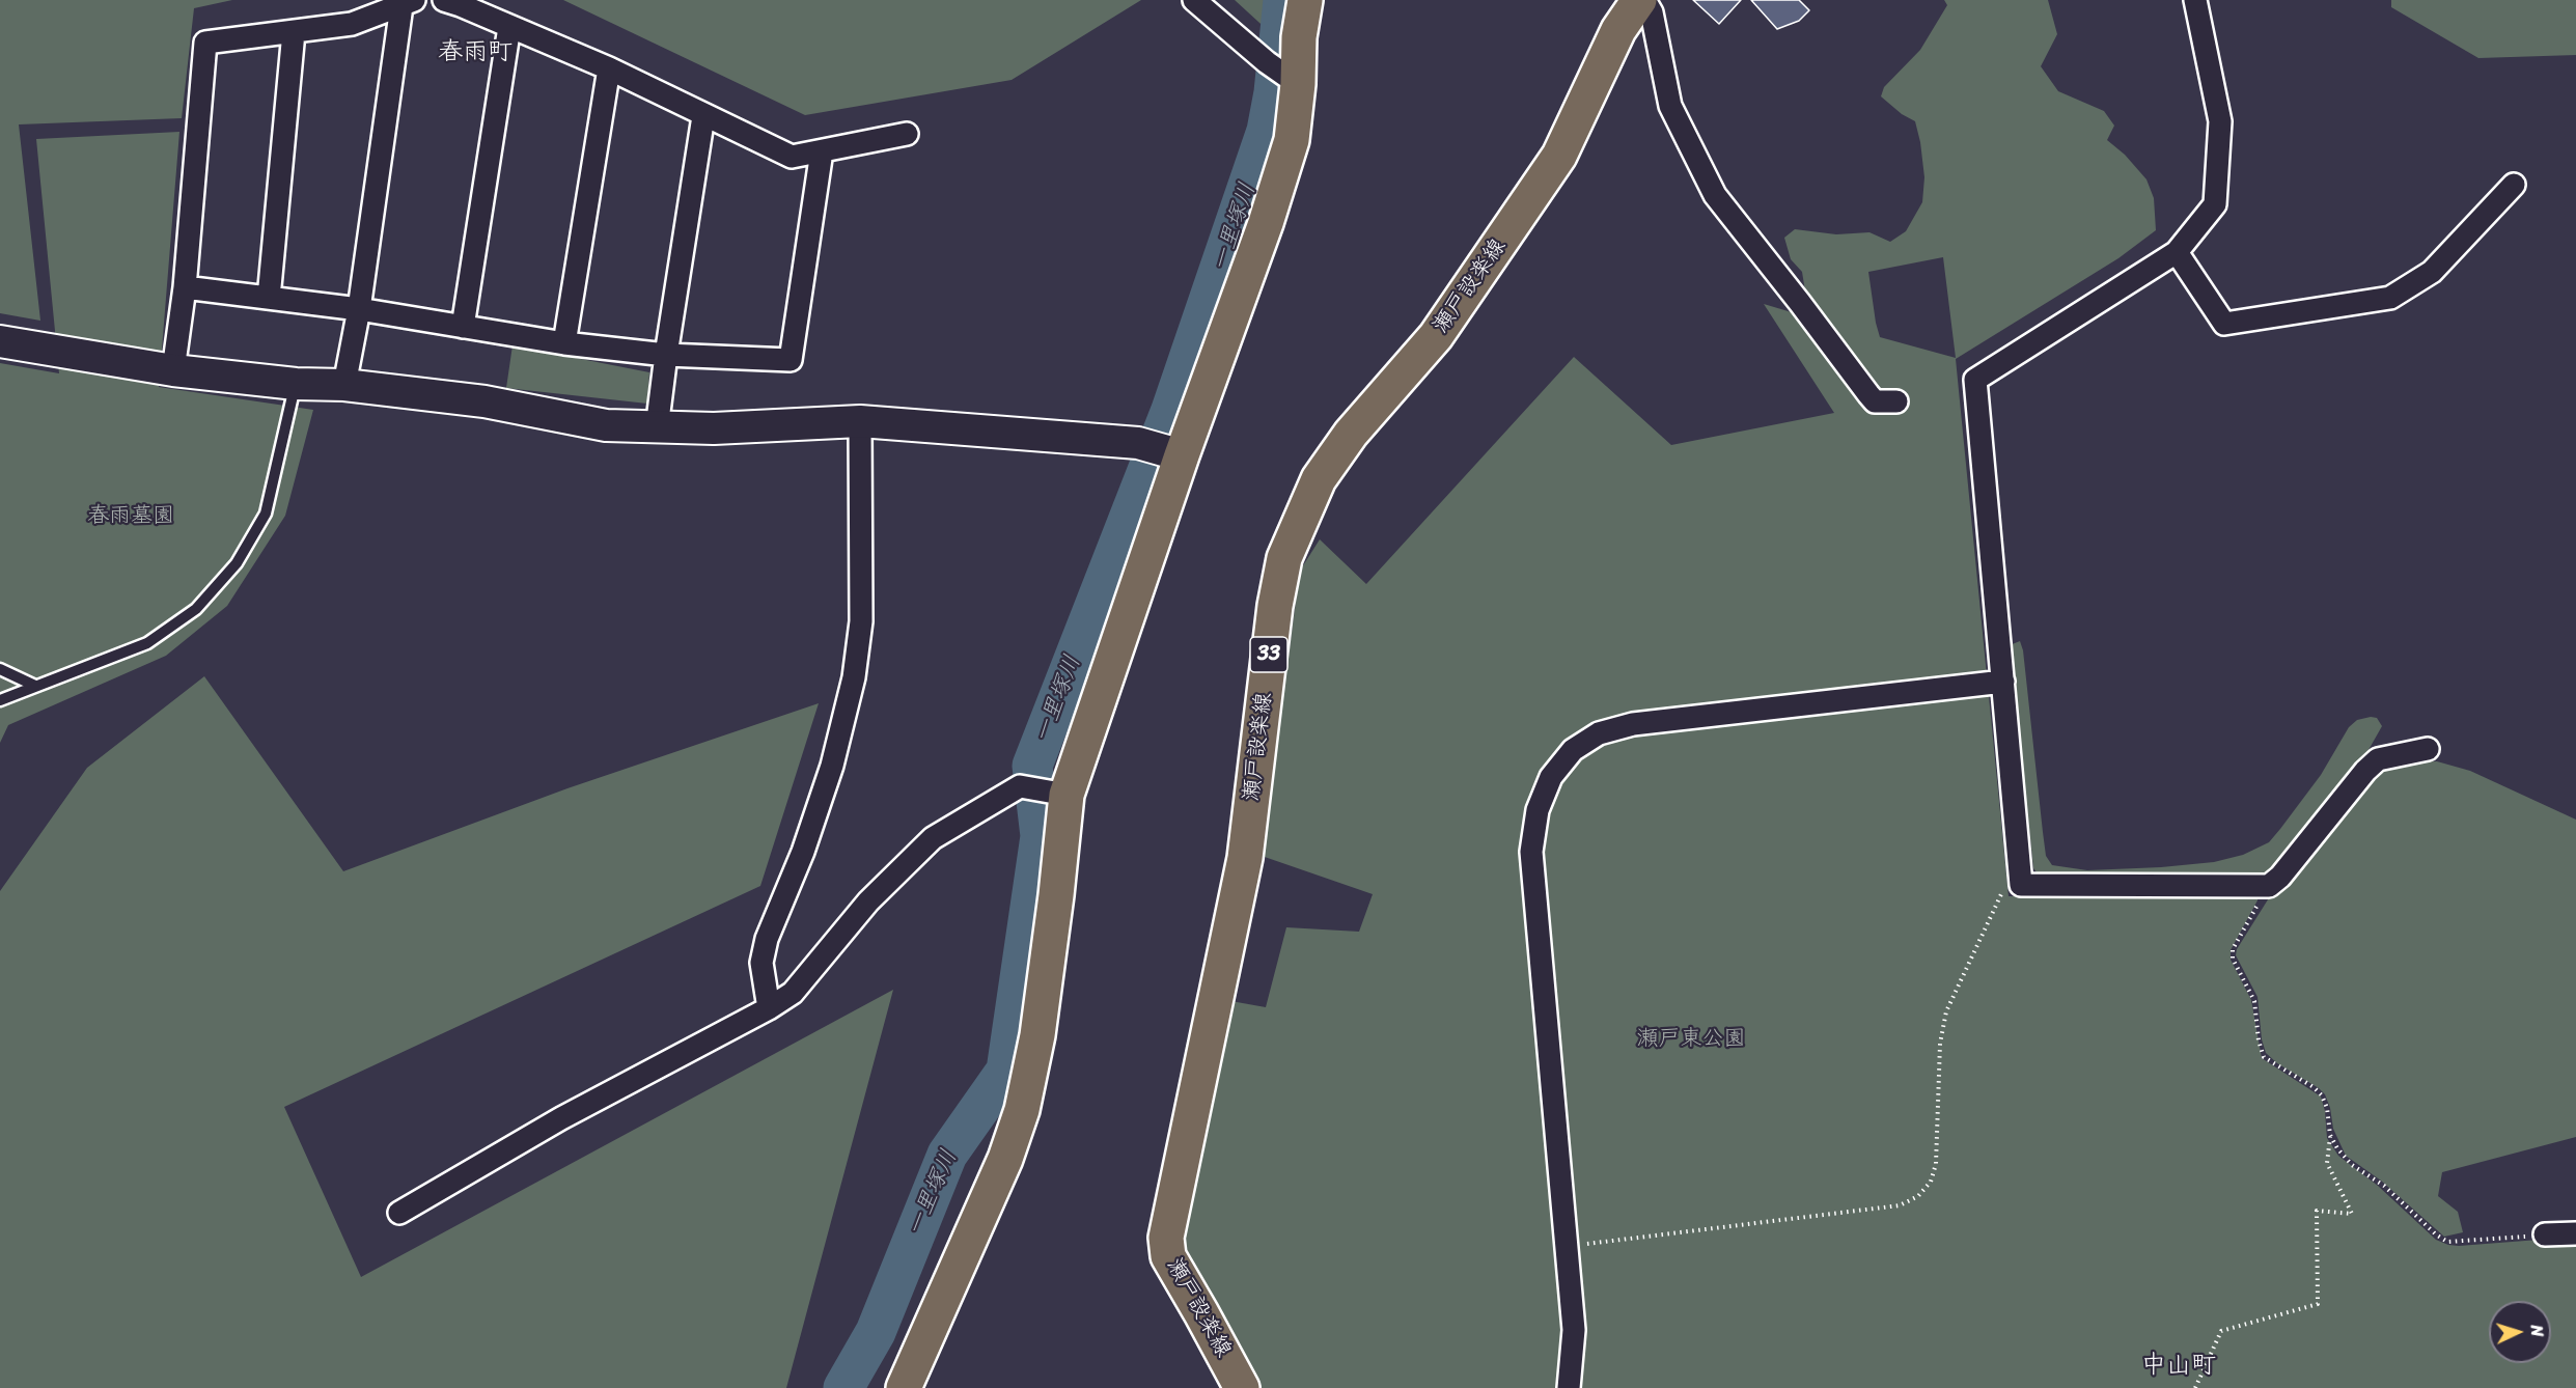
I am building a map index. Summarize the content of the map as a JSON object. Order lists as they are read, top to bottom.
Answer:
{
  "streets": {
    "main road": ["瀬戸設楽線", "33"]
  },
  "districts": ["春雨町", "中山町"],
  "water": ["一里塚川"],
  "parks": ["春雨墓園", "瀬戸東公園"],
  "north": "right"
}
